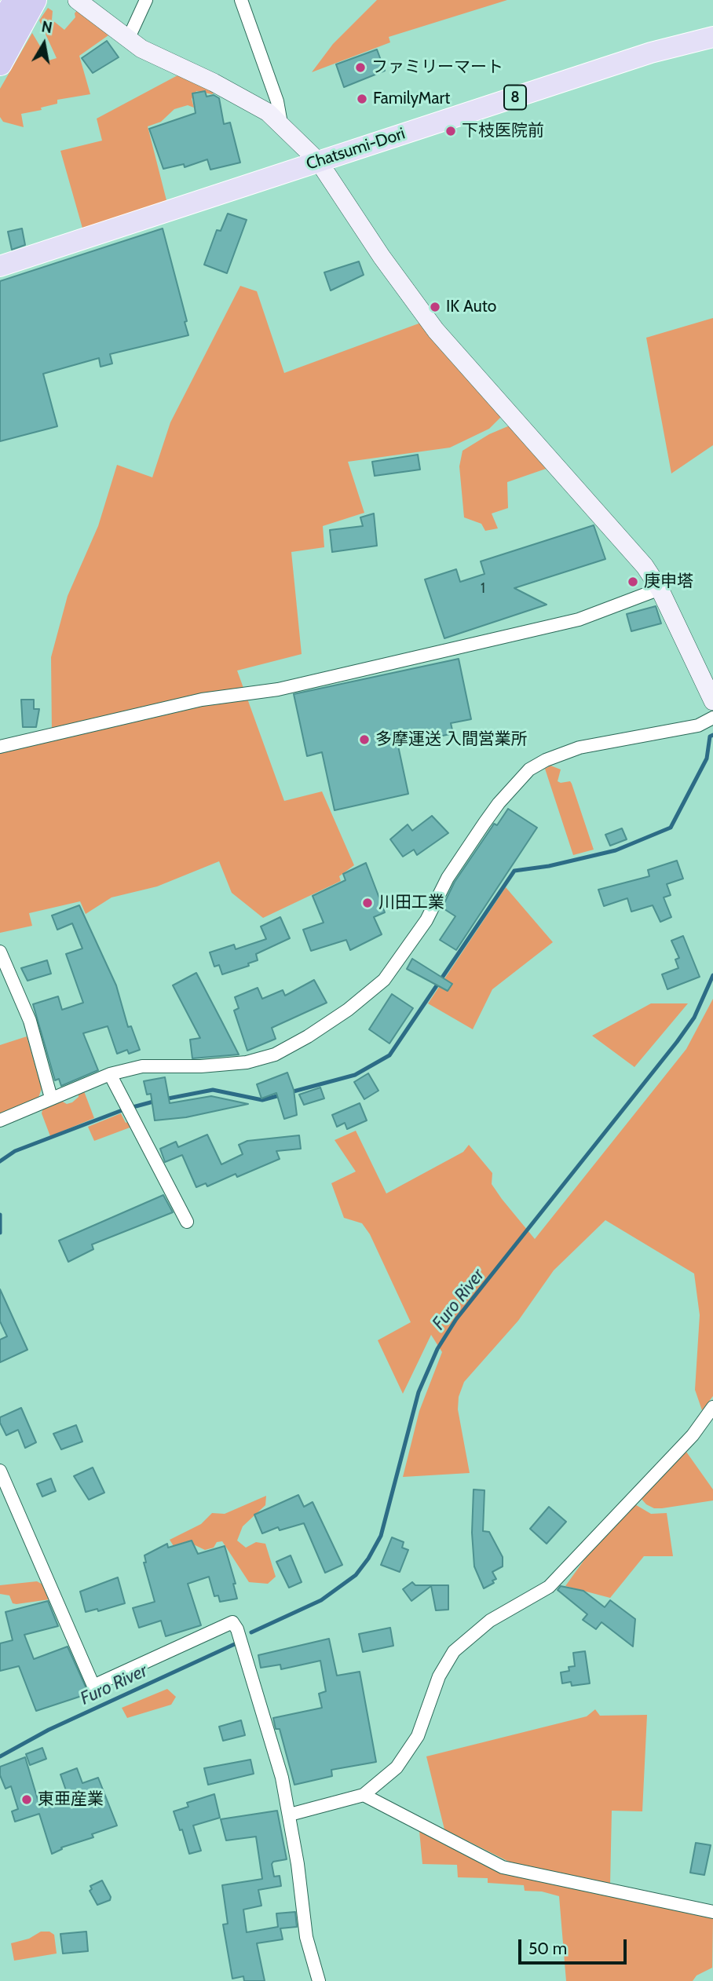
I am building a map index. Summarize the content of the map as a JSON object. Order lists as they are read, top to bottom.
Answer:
{
  "streets": {
    "main road": ["8", "Chatsumi-Dori"]
  },
  "water": ["Furo River"],
  "places": [
    "ファミリーマート",
    "FamilyMart",
    "下枝医院前",
    "IK Auto",
    "庚申塔",
    "多摩運送 入間営業所",
    "川田工業",
    "東亜産業"
  ],
  "house_numbers": ["1"],
  "scale_bar": "50 m",
  "north": "top"
}
